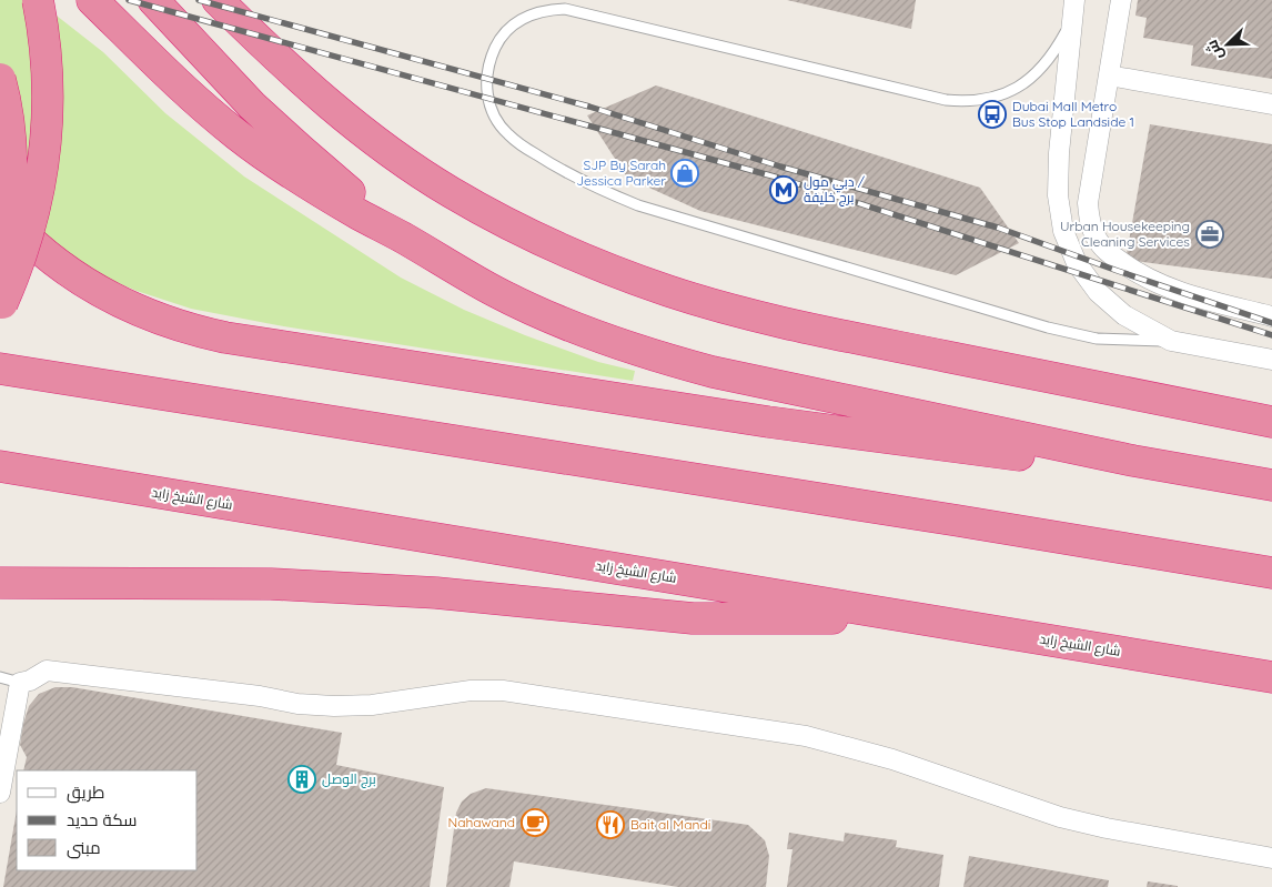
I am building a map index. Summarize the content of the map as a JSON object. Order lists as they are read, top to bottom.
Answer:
{
  "streets": {
    "highway": ["شارع الشيخ زايد"]
  },
  "places": {
    "bus stop": ["Dubai Mall Metro Bus Stop Landside 1"],
    "shop": ["SJP By Sarah Jessica Parker"],
    "metro station": ["دبي مول / برج خليفة"],
    "office": ["Urban Housekeeping Cleaning Services"],
    "building": ["برج الوصل"],
    "cafe": ["Nahawand"],
    "restaurant": ["Bait al Mandi"]
  },
  "legend": ["طريق", "سكة حديد", "مبنى"],
  "north": "bottom left"
}
